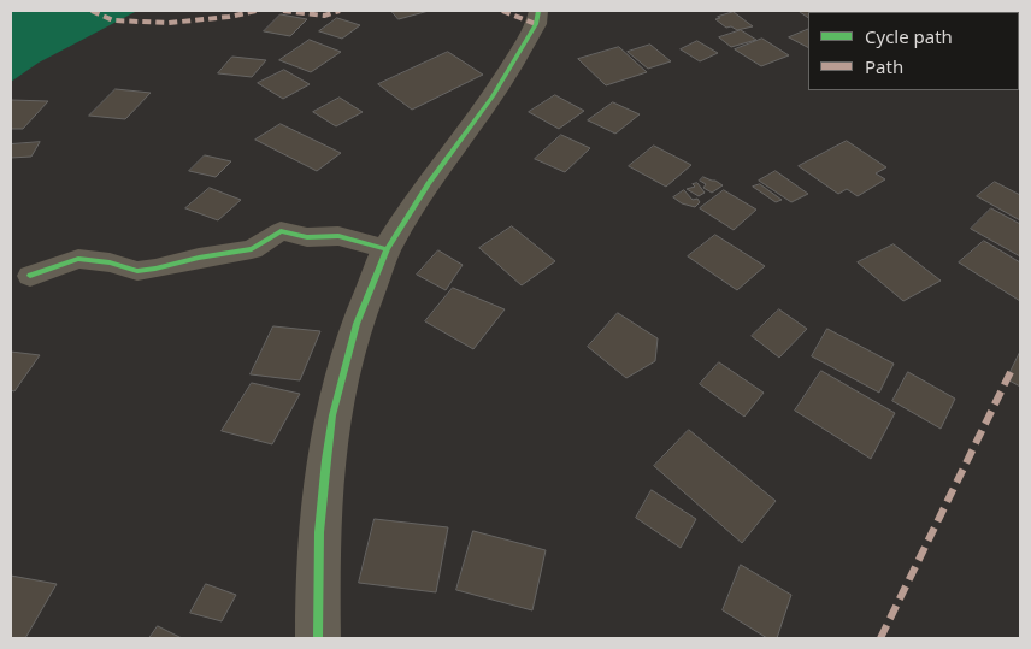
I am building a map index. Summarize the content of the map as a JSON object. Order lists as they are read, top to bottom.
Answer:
{
  "legend": ["Cycle path", "Path"]
}
